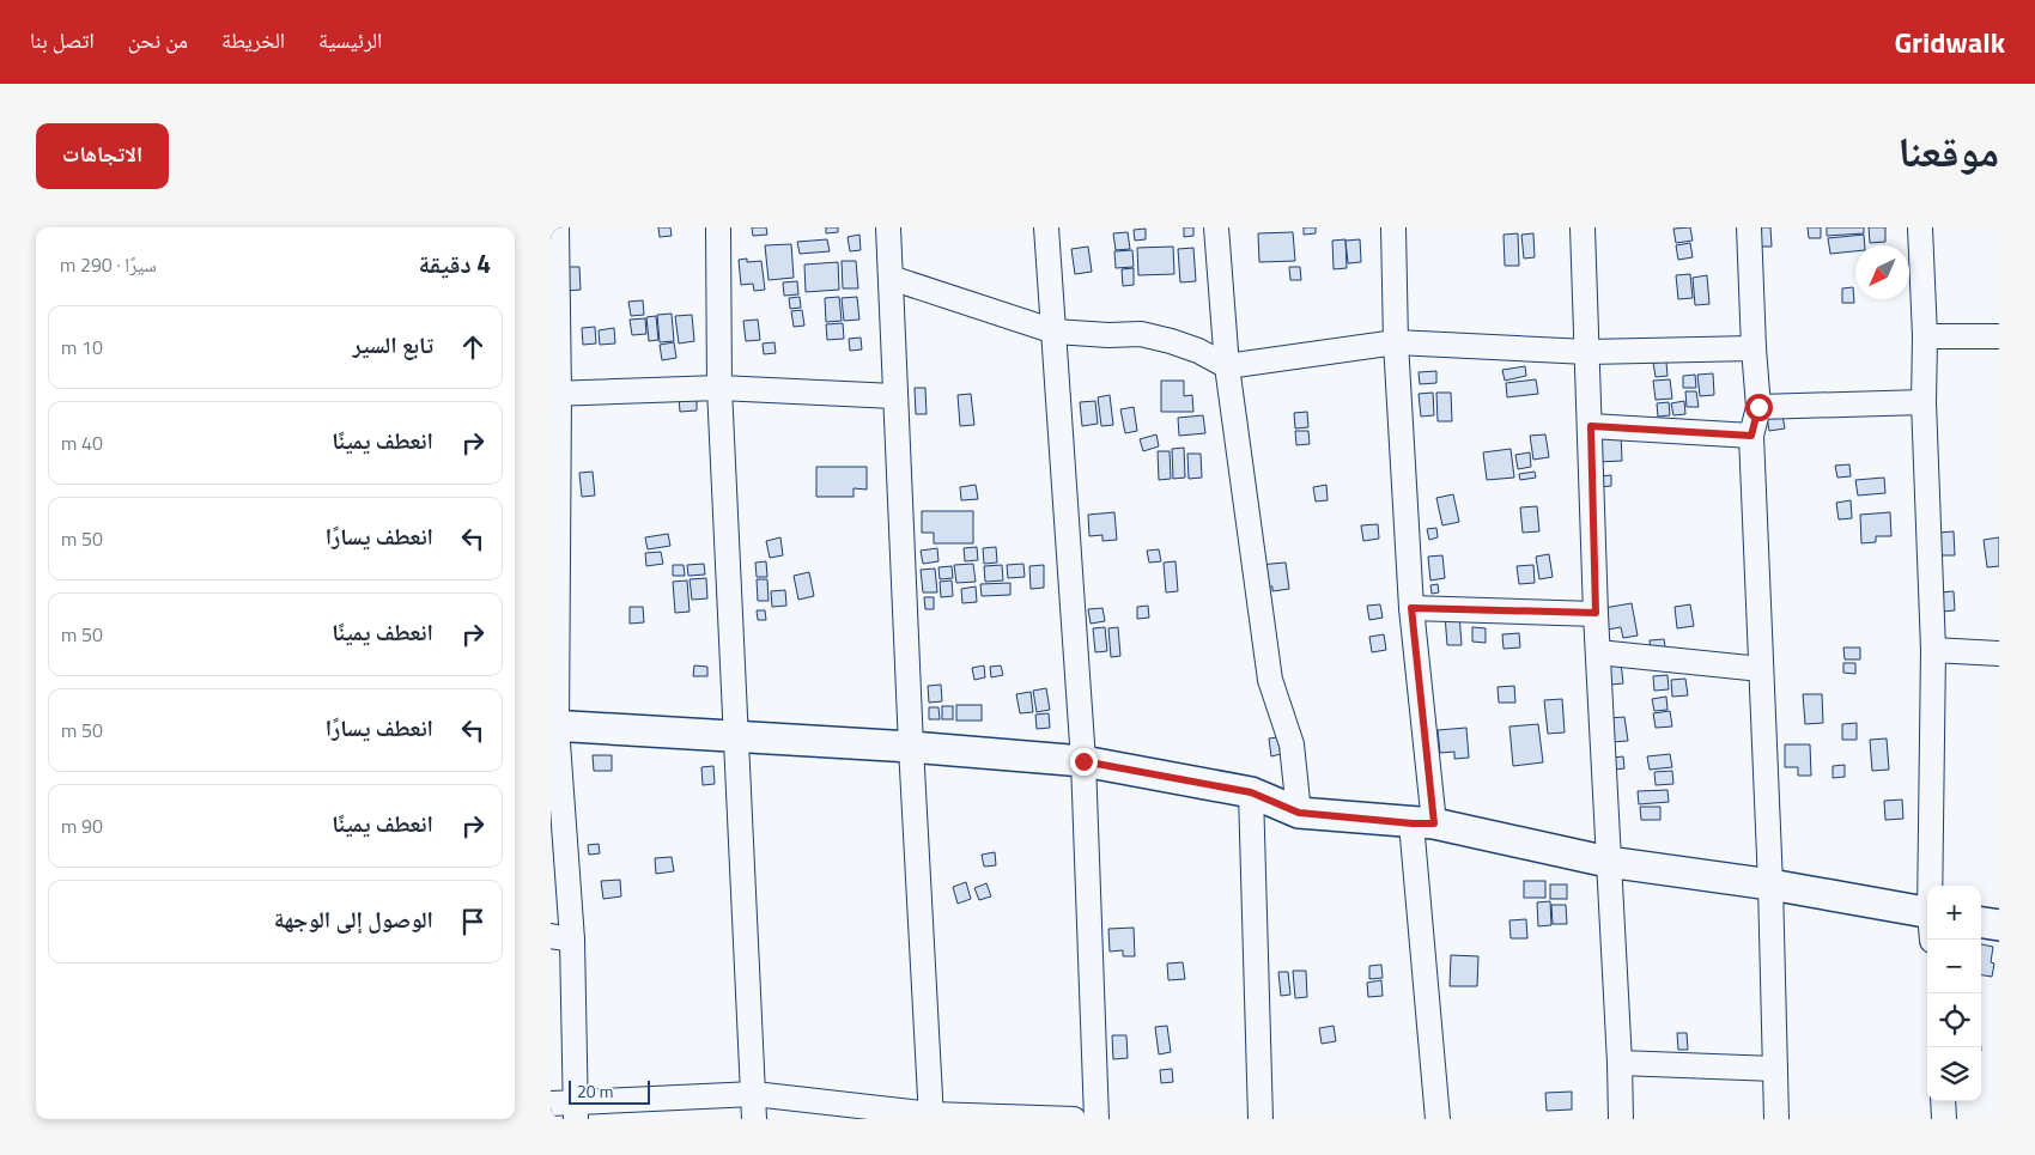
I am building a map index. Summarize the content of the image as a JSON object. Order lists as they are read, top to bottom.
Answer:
{
  "scale_bar": "20 m",
  "north": "bottom left",
  "page": {
    "header": "Gridwalk",
    "nav": [
      "الرئيسية",
      "الخريطة",
      "من نحن",
      "اتصل بنا"
    ],
    "title": "موقعنا",
    "buttons": "الاتجاهات",
    "heading": ["4 دقيقة", "سيرًا · 290 m"],
    "list": [
      ["تابع السير", "10 m"],
      ["انعطف يمينًا", "40 m"],
      ["انعطف يسارًا", "50 m"],
      ["انعطف يمينًا", "50 m"],
      ["انعطف يسارًا", "50 m"],
      ["انعطف يمينًا", "90 m"],
      "الوصول إلى الوجهة"
    ],
    "map_buttons": ["+", "−"],
    "scale": "20 m"
  }
}
